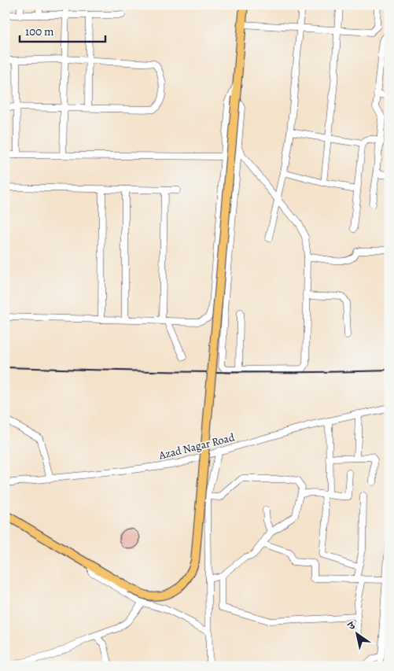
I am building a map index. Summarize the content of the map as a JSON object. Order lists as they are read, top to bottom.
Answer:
{
  "streets": {
    "street": ["Azad Nagar Road"]
  },
  "scale_bar": "100 m",
  "north": "top left"
}
